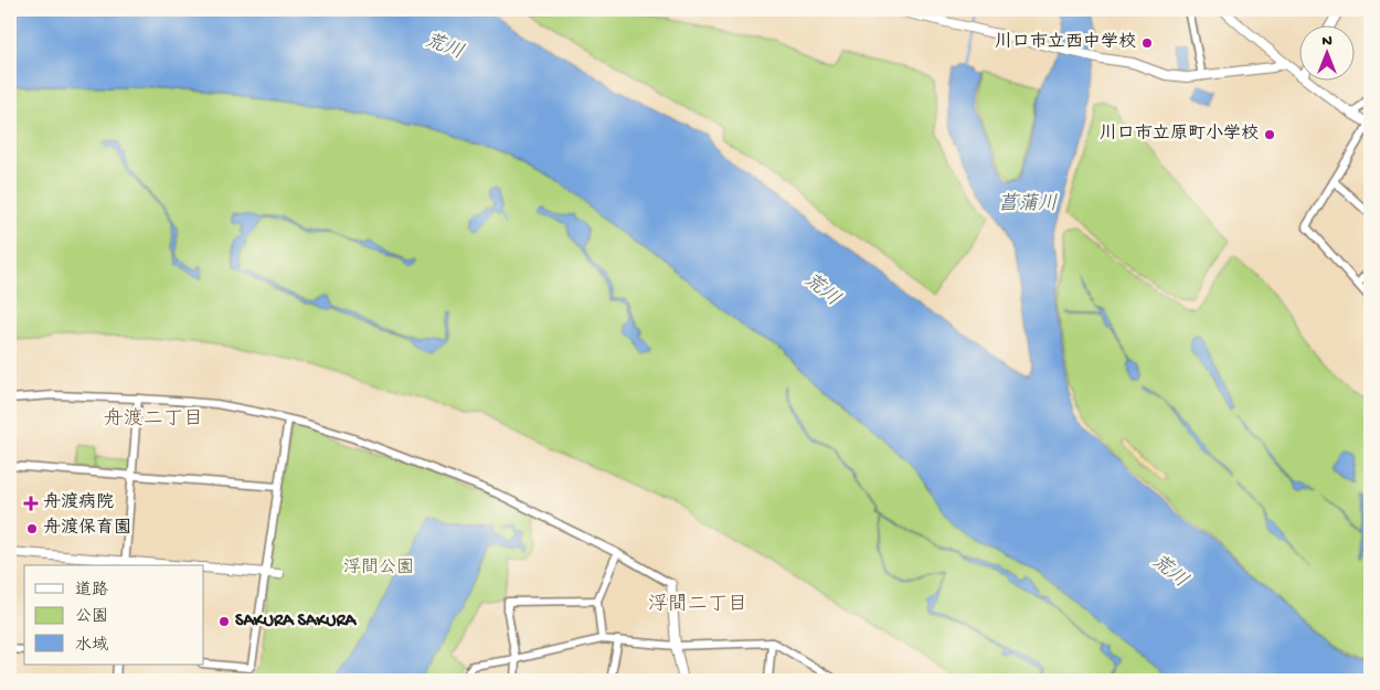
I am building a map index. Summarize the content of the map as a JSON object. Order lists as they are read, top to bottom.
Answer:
{
  "districts": ["舟渡二丁目", "浮間二丁目"],
  "water": ["荒川", "菖蒲川"],
  "parks": ["浮間公園"],
  "places": {
    "other": [
      "川口市立西中学校",
      "川口市立原町小学校",
      "舟渡保育園",
      "SAKURA SAKURA"
    ],
    "health": ["舟渡病院"]
  },
  "legend": ["道路", "公園", "水域"],
  "north": "top"
}
